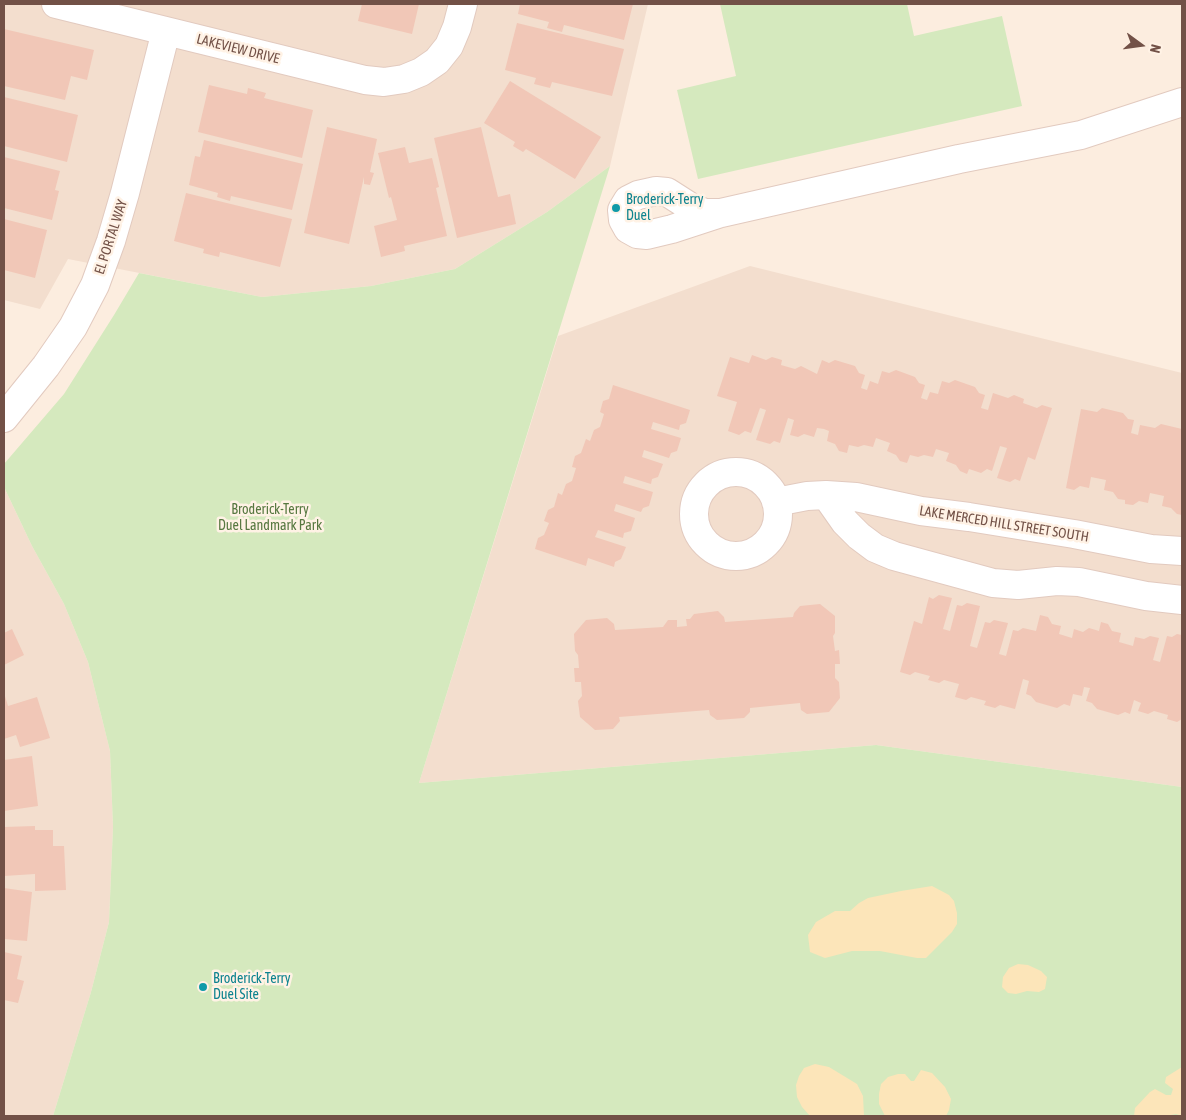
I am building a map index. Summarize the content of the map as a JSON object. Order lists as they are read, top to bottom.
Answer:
{
  "streets": {
    "street": ["LAKEVIEW DRIVE", "EL PORTAL WAY", "LAKE MERCED HILL STREET SOUTH"]
  },
  "crossings": [
    ["LAKEVIEW DRIVE", "EL PORTAL WAY"]
  ],
  "parks": ["Broderick-Terry Duel Landmark Park"],
  "places": ["Broderick-Terry Duel", "Broderick-Terry Duel Site"],
  "north": "right"
}
